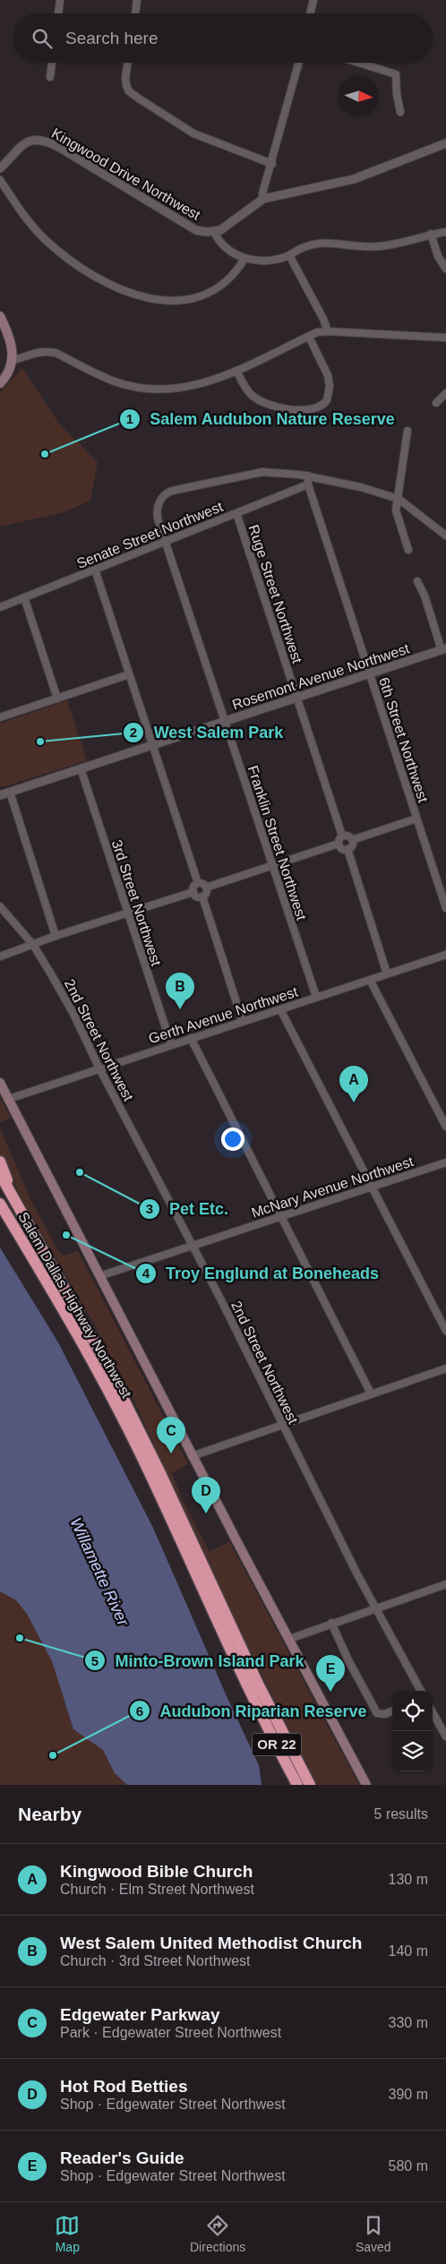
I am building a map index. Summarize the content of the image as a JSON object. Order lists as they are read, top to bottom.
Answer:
{
  "streets": {
    "highway": ["Salem Dallas Highway Northwest", "OR 22"],
    "street": [
      "Kingwood Drive Northwest",
      "Senate Street Northwest",
      "Ruge Street Northwest",
      "Rosemont Avenue Northwest",
      "6th Street Northwest",
      "Franklin Street Northwest",
      "3rd Street Northwest",
      "Gerth Avenue Northwest",
      "2nd Street Northwest",
      "McNary Avenue Northwest"
    ]
  },
  "crossings": [
    ["Senate Street Northwest", "Ruge Street Northwest"],
    ["Senate Street Northwest", "6th Street Northwest"],
    ["Senate Street Northwest", "Franklin Street Northwest"],
    ["Ruge Street Northwest", "Rosemont Avenue Northwest"],
    ["Rosemont Avenue Northwest", "6th Street Northwest"],
    ["Rosemont Avenue Northwest", "Franklin Street Northwest"],
    ["Rosemont Avenue Northwest", "3rd Street Northwest"],
    ["6th Street Northwest", "Franklin Street Northwest"],
    ["Franklin Street Northwest", "Gerth Avenue Northwest"],
    ["3rd Street Northwest", "Gerth Avenue Northwest"],
    ["Gerth Avenue Northwest", "2nd Street Northwest"],
    ["2nd Street Northwest", "McNary Avenue Northwest"],
    ["Salem Dallas Highway Northwest", "OR 22"]
  ],
  "water": ["Willamette River"],
  "places": [
    "Salem Audubon Nature Reserve",
    "West Salem Park",
    "Pet Etc.",
    "Troy Englund at Boneheads",
    "Minto-Brown Island Park",
    "Audubon Riparian Reserve"
  ],
  "north": "right",
  "page": {
    "search": "Search here",
    "pins": [
      "B",
      "A",
      "C",
      "D",
      "E"
    ],
    "heading": ["Nearby", "5 results"],
    "list": [
      {
        "mark": "A",
        "name": "Kingwood Bible Church",
        "note": "Church · Elm Street Northwest",
        "value": "130 m"
      },
      {
        "mark": "B",
        "name": "West Salem United Methodist Church",
        "note": "Church · 3rd Street Northwest",
        "value": "140 m"
      },
      {
        "mark": "C",
        "name": "Edgewater Parkway",
        "note": "Park · Edgewater Street Northwest",
        "value": "330 m"
      },
      {
        "mark": "D",
        "name": "Hot Rod Betties",
        "note": "Shop · Edgewater Street Northwest",
        "value": "390 m"
      },
      {
        "mark": "E",
        "name": "Reader's Guide",
        "note": "Shop · Edgewater Street Northwest",
        "value": "580 m"
      }
    ],
    "nav": ["Map", "Directions", "Saved"]
  }
}
